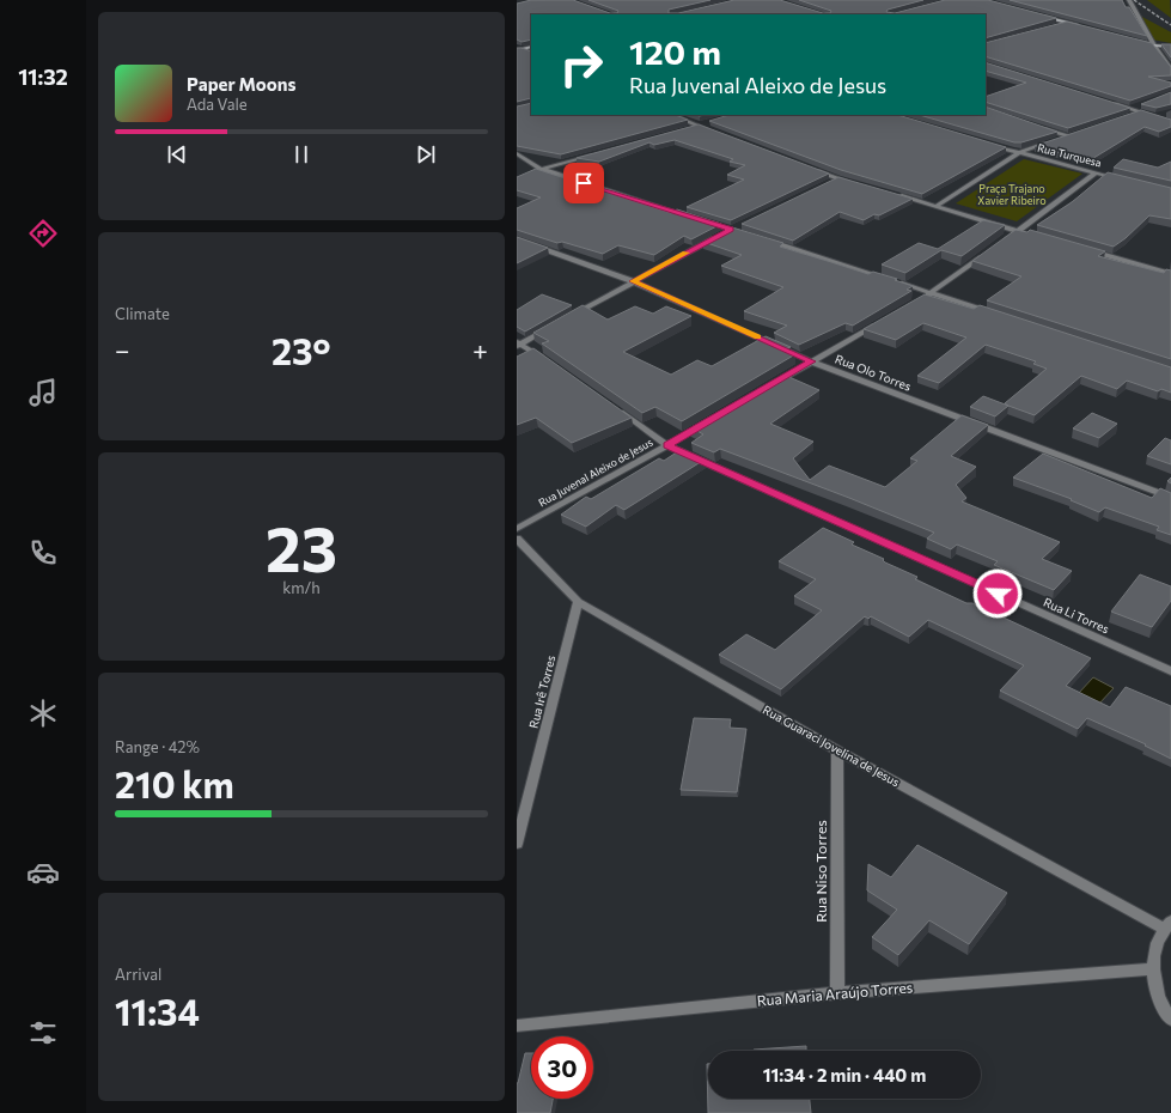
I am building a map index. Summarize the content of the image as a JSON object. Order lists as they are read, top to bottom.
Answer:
{
  "streets": {
    "street": [
      "Rua Turquesa",
      "Rua Olo Torres",
      "Rua Juvenal Aleixo de Jesus",
      "Rua Li Torres",
      "Rua Irê Torres",
      "Rua Guaraci Jovelina de Jesus",
      "Rua Niso Torres",
      "Rua Maria Araújo Torres"
    ]
  },
  "crossings": [
    ["Rua Juvenal Aleixo de Jesus", "Rua Li Torres"],
    ["Rua Irê Torres", "Rua Guaraci Jovelina de Jesus"],
    ["Rua Guaraci Jovelina de Jesus", "Rua Niso Torres"],
    ["Rua Niso Torres", "Rua Maria Araújo Torres"]
  ],
  "parks": ["Praça Trajano Xavier Ribeiro"],
  "page": {
    "tabs": "11:32",
    "turn": ["120 m", "Rua Juvenal Aleixo de Jesus"],
    "song": ["Paper Moons", "Ada Vale"],
    "tile": [
      "Climate",
      ["23", "km/h"],
      ["Range · 42%", "210 km"],
      ["Arrival", "11:34"]
    ],
    "heat": ["−", "23°", "+"],
    "limit": "30",
    "trip": "11:34 · 2 min · 440 m"
  }
}
